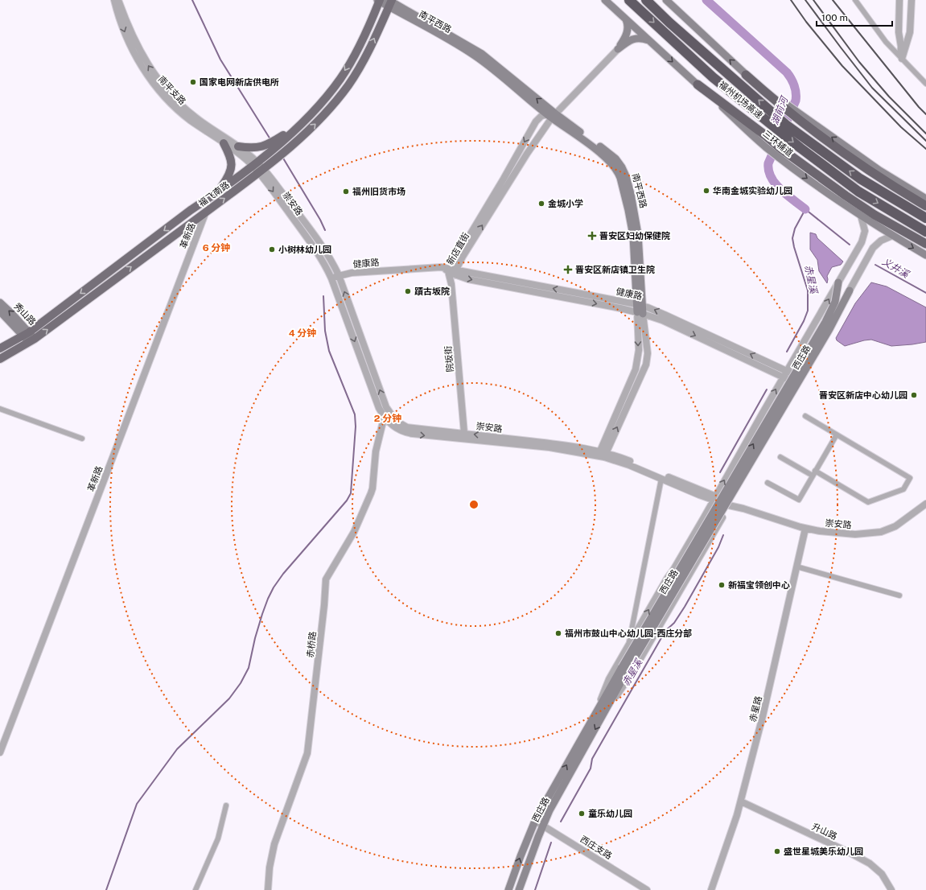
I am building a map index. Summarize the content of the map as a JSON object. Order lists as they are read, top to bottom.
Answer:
{
  "streets": {
    "highway": ["福州机场高速"],
    "main road": [
      "南平西路",
      "三环辅道",
      "福飞南路",
      "秀山路",
      "西庄路"
    ],
    "street": [
      "南平支路",
      "崇安路",
      "革新路",
      "新店直街",
      "健康路",
      "院坂街",
      "赤桥路",
      "赤星路",
      "升山路",
      "西庄支路"
    ]
  },
  "crossings": [
    ["南平西路", "福飞南路"],
    ["南平西路", "崇安路"],
    ["南平西路", "新店直街"],
    ["南平西路", "健康路"],
    ["南平支路", "福飞南路"],
    ["南平支路", "崇安路"],
    ["福飞南路", "崇安路"],
    ["福飞南路", "革新路"],
    ["福飞南路", "秀山路"],
    ["崇安路", "健康路"],
    ["崇安路", "院坂街"],
    ["崇安路", "赤桥路"],
    ["崇安路", "赤星路"],
    ["新店直街", "健康路"],
    ["新店直街", "院坂街"],
    ["西庄路", "西庄支路"],
    ["赤星路", "升山路"]
  ],
  "water": ["湖前河", "义井溪", "赤星溪"],
  "places": {
    "other": [
      "国家电网新店供电所",
      "华南金城实验幼儿园",
      "福州旧货市场",
      "金城小学",
      "小树林幼儿园",
      "蹟古坂院",
      "晋安区新店中心幼儿园",
      "新福宝领创中心",
      "福州市鼓山中心幼儿园-西庄分部",
      "童乐幼儿园",
      "盛世星城美乐幼儿园"
    ],
    "health": ["晋安区妇幼保健院", "晋安区新店镇卫生院"]
  },
  "scale_bar": "100 m",
  "rings": ["6 分钟", "4 分钟", "2 分钟"]
}
